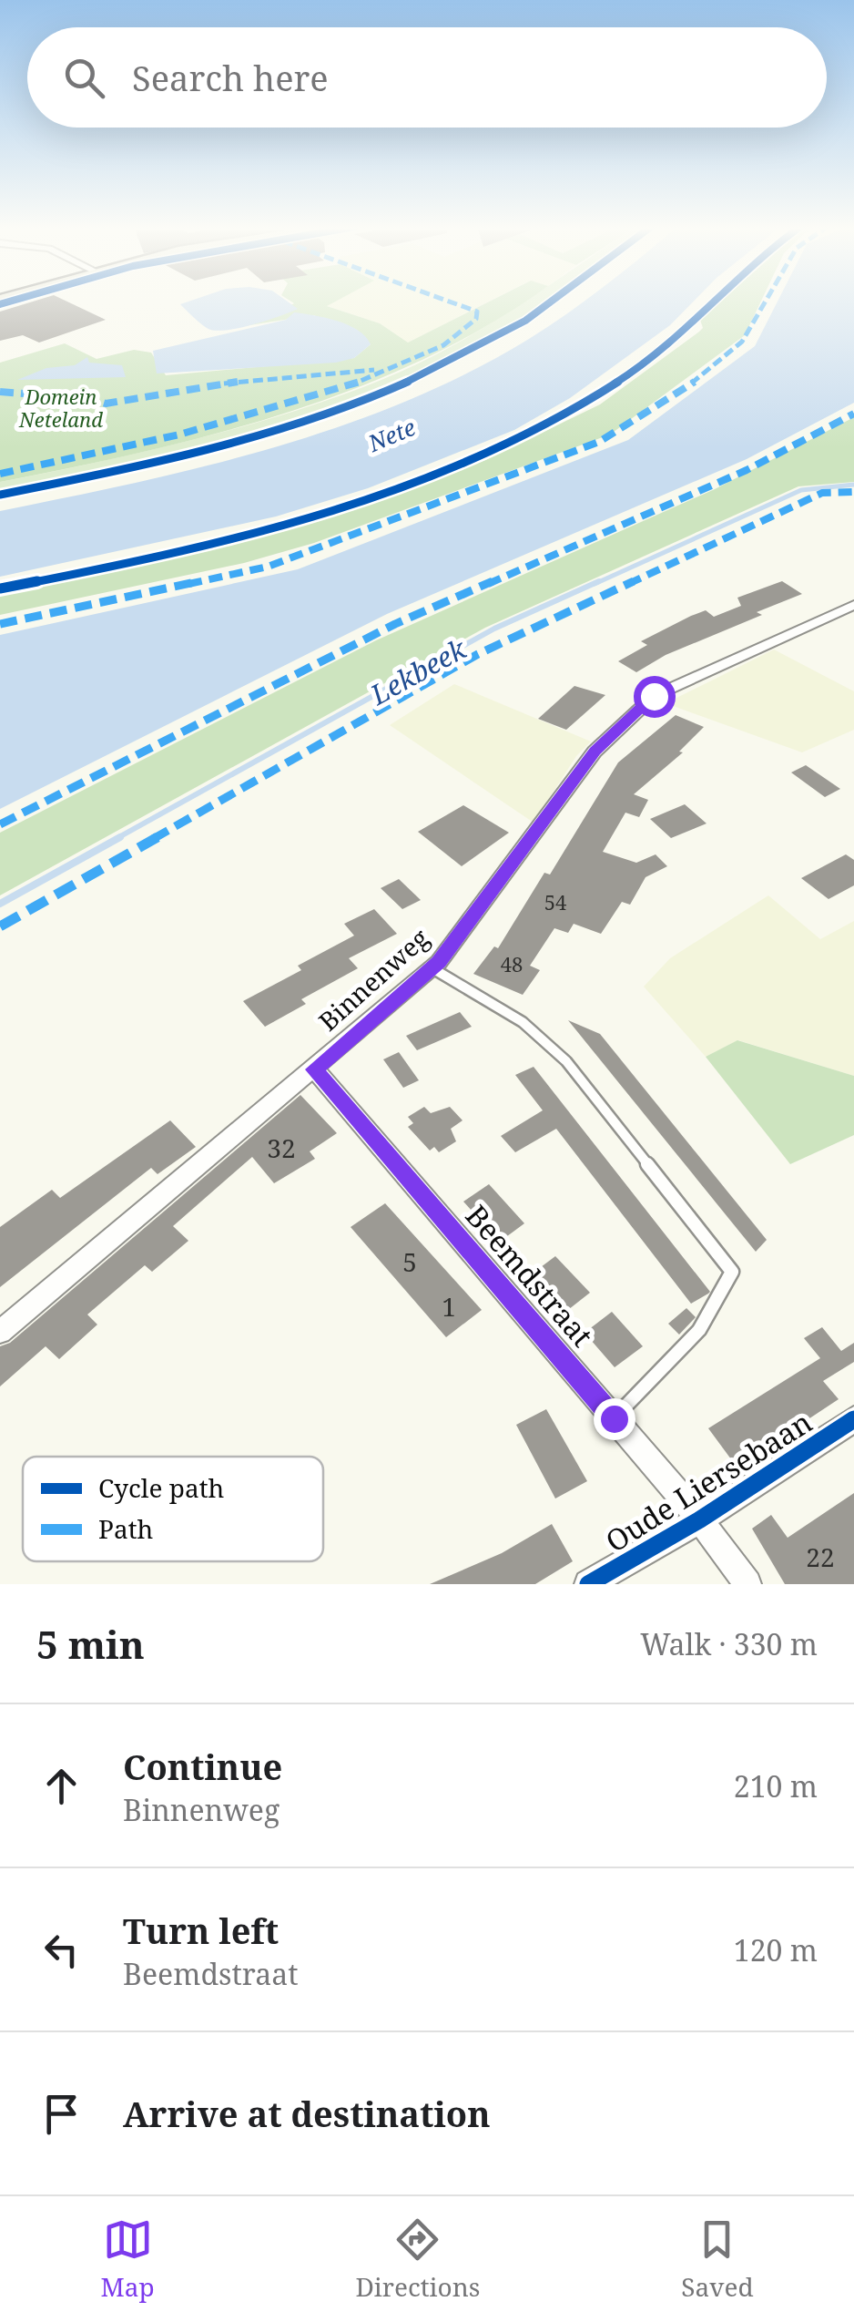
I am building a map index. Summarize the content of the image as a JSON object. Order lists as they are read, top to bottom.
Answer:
{
  "streets": {
    "street": ["Binnenweg", "Beemdstraat", "Oude Liersebaan"]
  },
  "crossings": [
    ["Binnenweg", "Beemdstraat"],
    ["Beemdstraat", "Oude Liersebaan"]
  ],
  "water": ["Nete", "Lekbeek"],
  "parks": ["Domein Neteland"],
  "house_numbers": [
    "54",
    "48",
    "32",
    "5",
    "1",
    "22"
  ],
  "legend": ["Cycle path", "Path"],
  "page": {
    "search": "Search here",
    "heading": ["5 min", "Walk · 330 m"],
    "list": [
      ["Continue", "Binnenweg", "210 m"],
      ["Turn left", "Beemdstraat", "120 m"],
      "Arrive at destination"
    ],
    "nav": ["Map", "Directions", "Saved"]
  }
}
